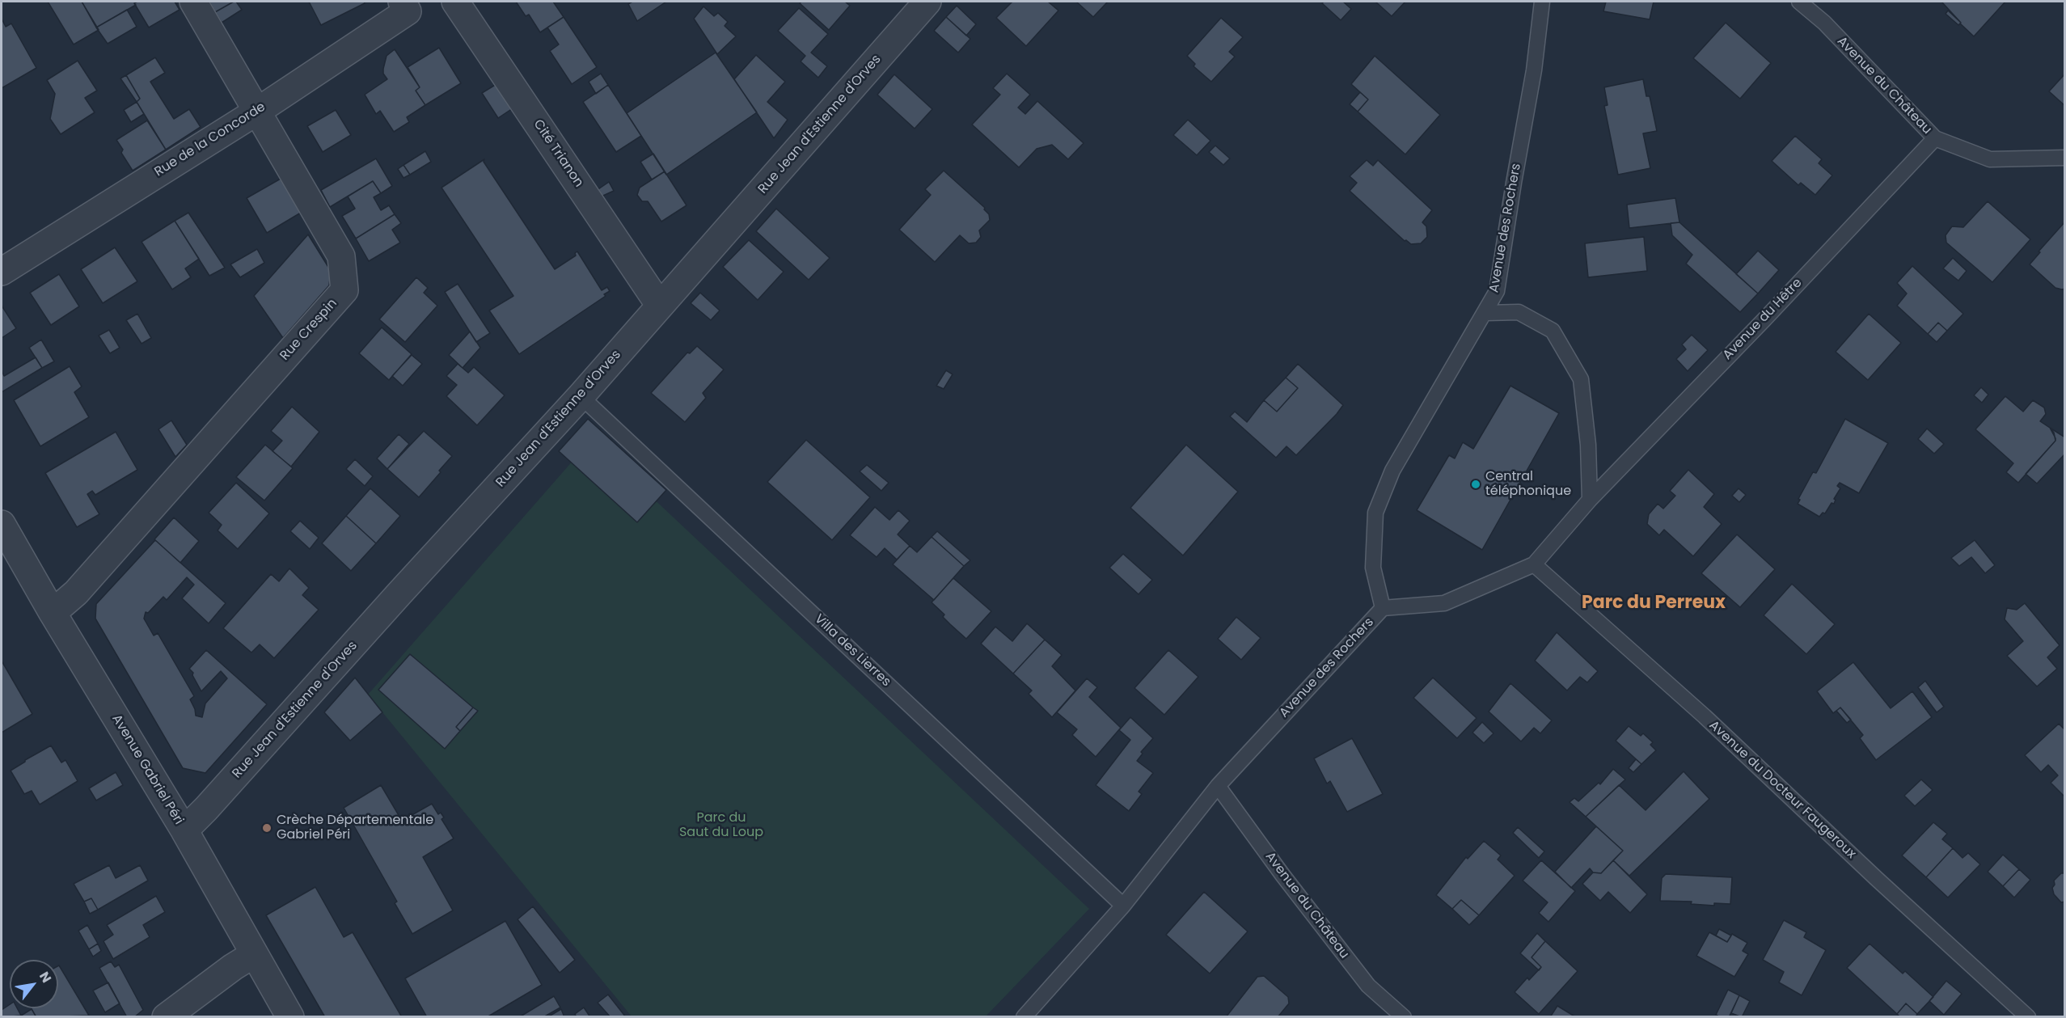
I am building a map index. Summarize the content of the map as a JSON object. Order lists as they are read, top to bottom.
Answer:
{
  "streets": {
    "street": [
      "Rue Jean d'Estienne d'Orves",
      "Rue de la Concorde",
      "Cité Trianon",
      "Rue Crespin",
      "Avenue Gabriel Péri"
    ],
    "lane": [
      "Avenue du Château",
      "Avenue des Rochers",
      "Avenue du Hêtre",
      "Villa des Lierres",
      "Avenue du Docteur Faugeroux"
    ]
  },
  "crossings": [
    ["Avenue du Château", "Avenue des Rochers"],
    ["Avenue du Château", "Avenue du Hêtre"],
    ["Rue Jean d'Estienne d'Orves", "Cité Trianon"],
    ["Rue Jean d'Estienne d'Orves", "Villa des Lierres"],
    ["Rue Jean d'Estienne d'Orves", "Avenue Gabriel Péri"],
    ["Rue de la Concorde", "Rue Crespin"],
    ["Avenue des Rochers", "Villa des Lierres"],
    ["Avenue du Hêtre", "Avenue du Docteur Faugeroux"],
    ["Rue Crespin", "Avenue Gabriel Péri"]
  ],
  "districts": ["Parc du Perreux"],
  "parks": ["Parc du Saut du Loup"],
  "places": ["Central téléphonique", "Crèche Départementale Gabriel Péri"],
  "north": "top right"
}
